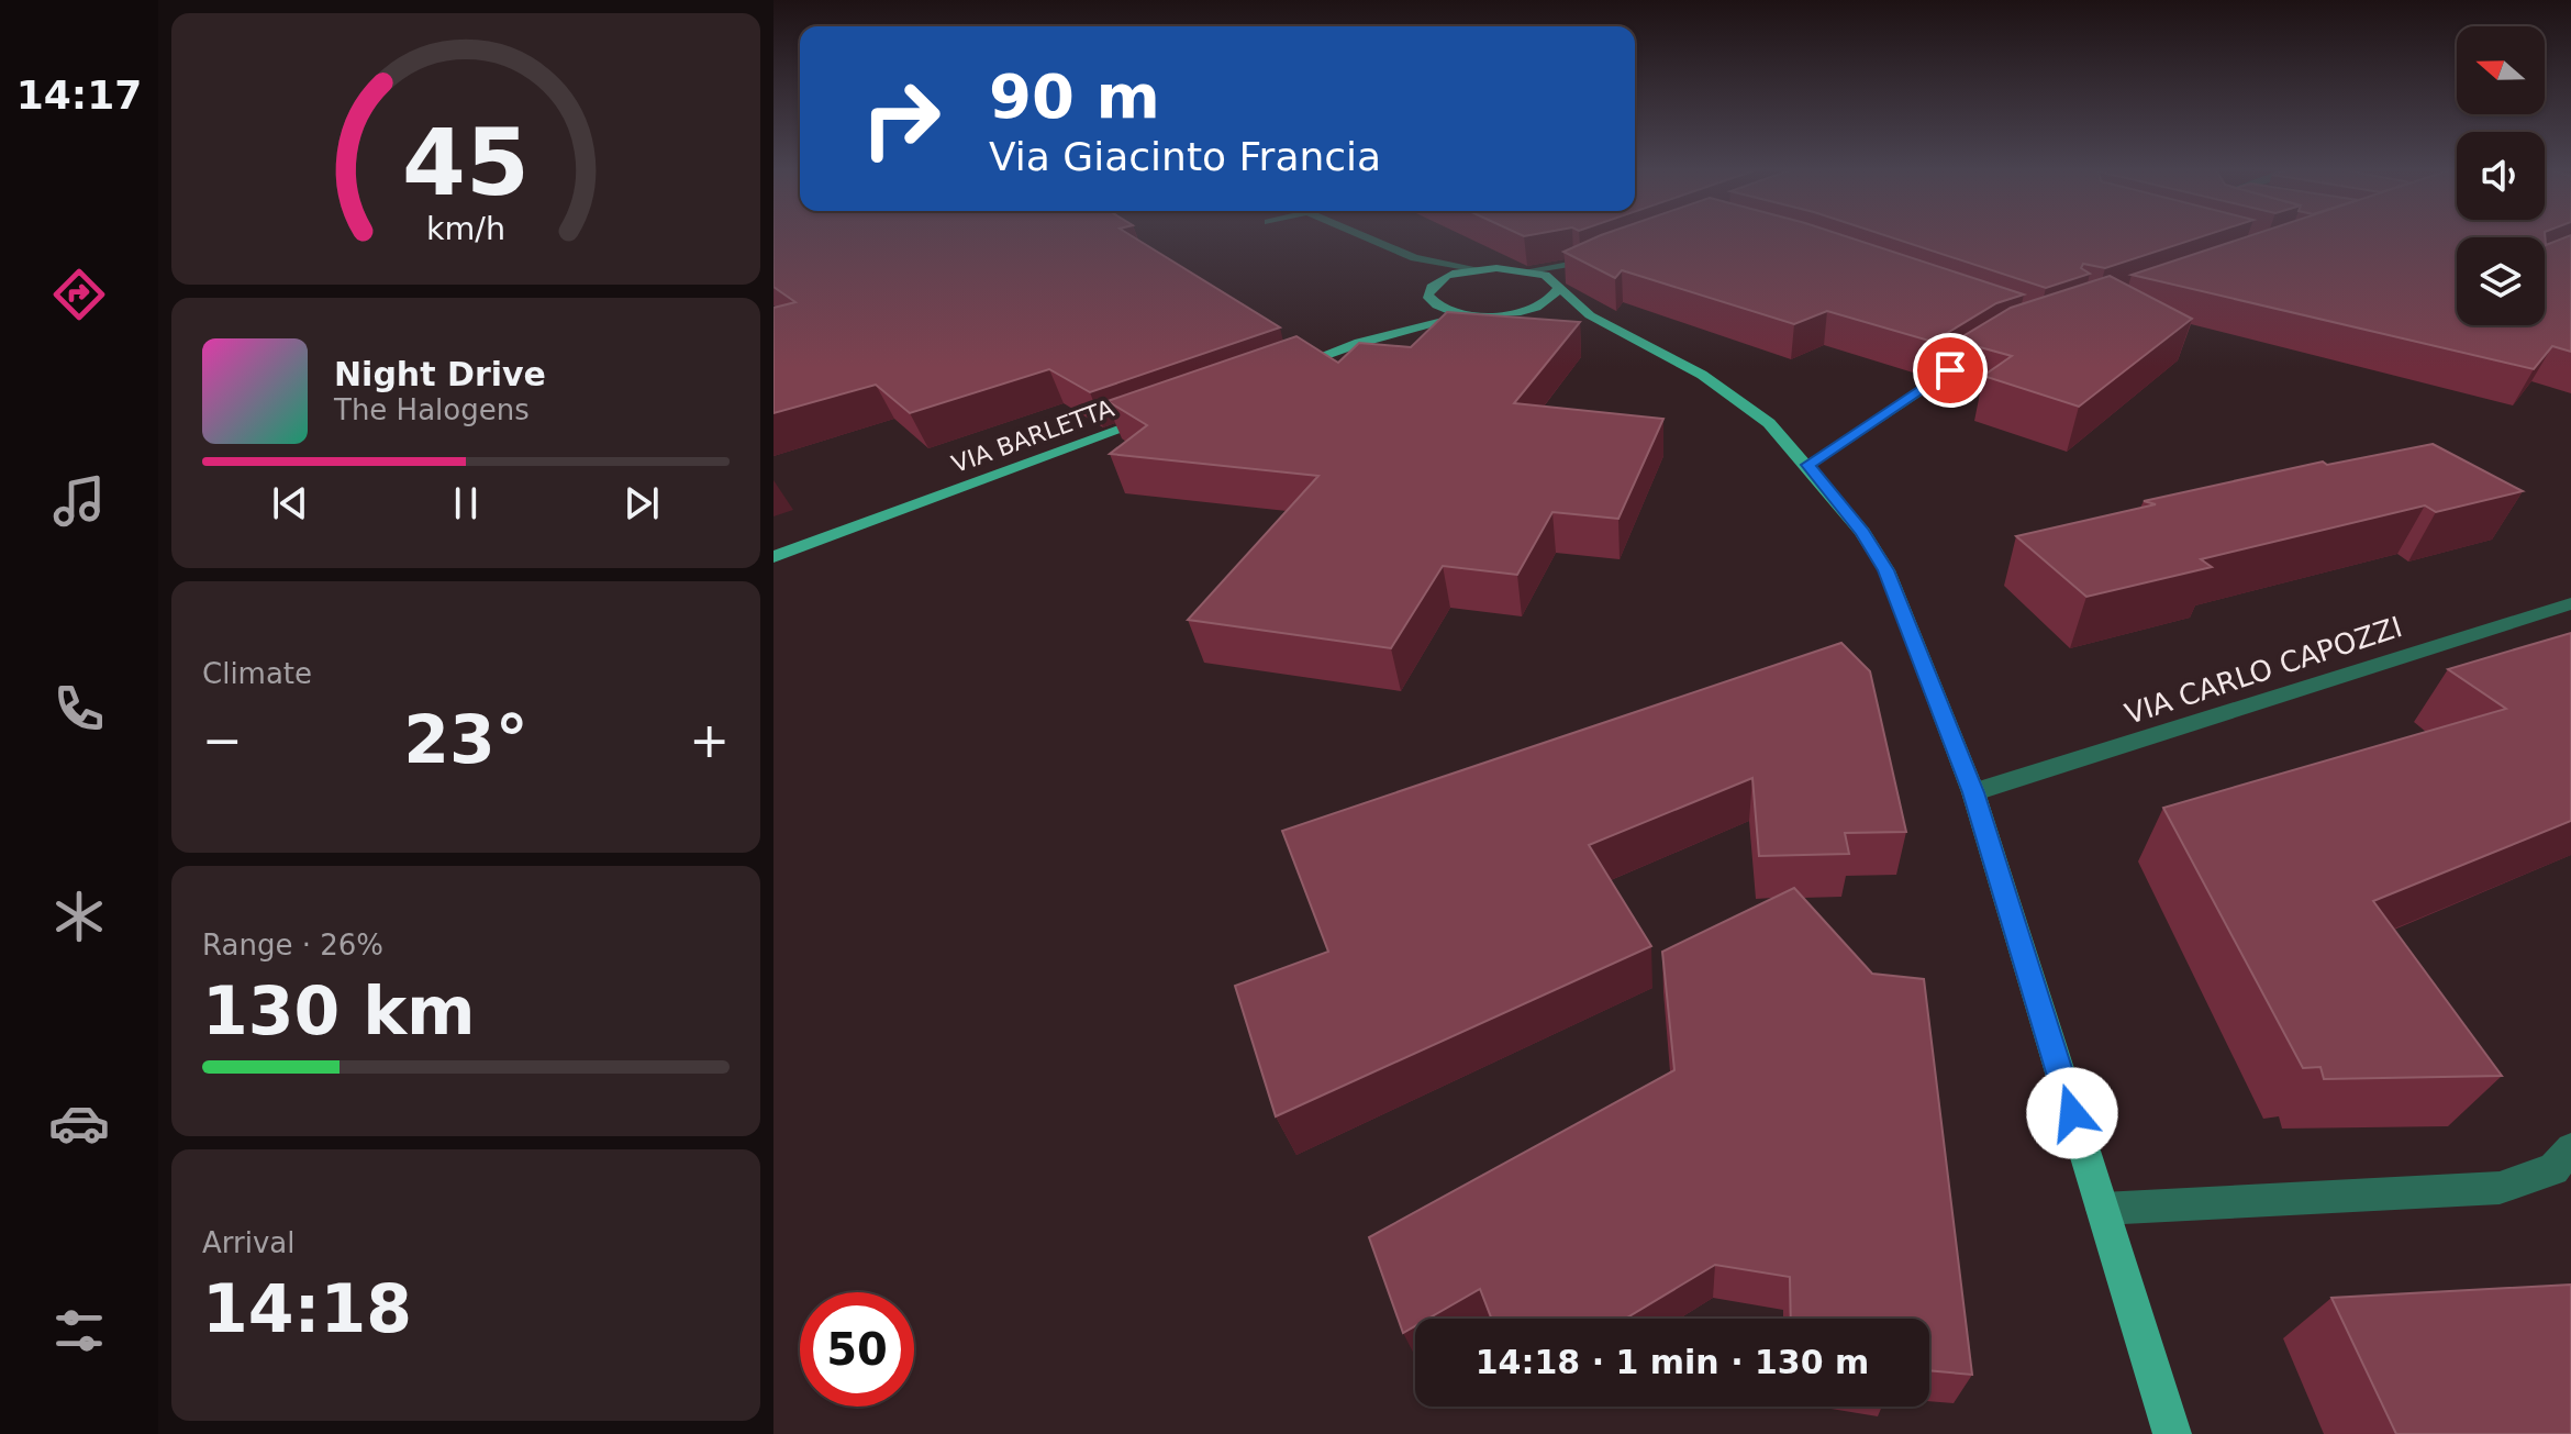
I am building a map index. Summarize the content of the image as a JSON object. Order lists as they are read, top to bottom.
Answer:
{
  "streets": {
    "main road": ["VIA BARLETTA"],
    "street": ["VIA CARLO CAPOZZI"]
  },
  "north": "left",
  "page": {
    "tabs": "14:17",
    "turn": ["90 m", "Via Giacinto Francia"],
    "song": ["Night Drive", "The Halogens"],
    "tile": [
      "Climate",
      ["Range · 26%", "130 km"],
      ["Arrival", "14:18"]
    ],
    "heat": ["−", "23°", "+"],
    "limit": "50",
    "trip": "14:18 · 1 min · 130 m",
    "gauge": ["45", "km/h"]
  }
}
